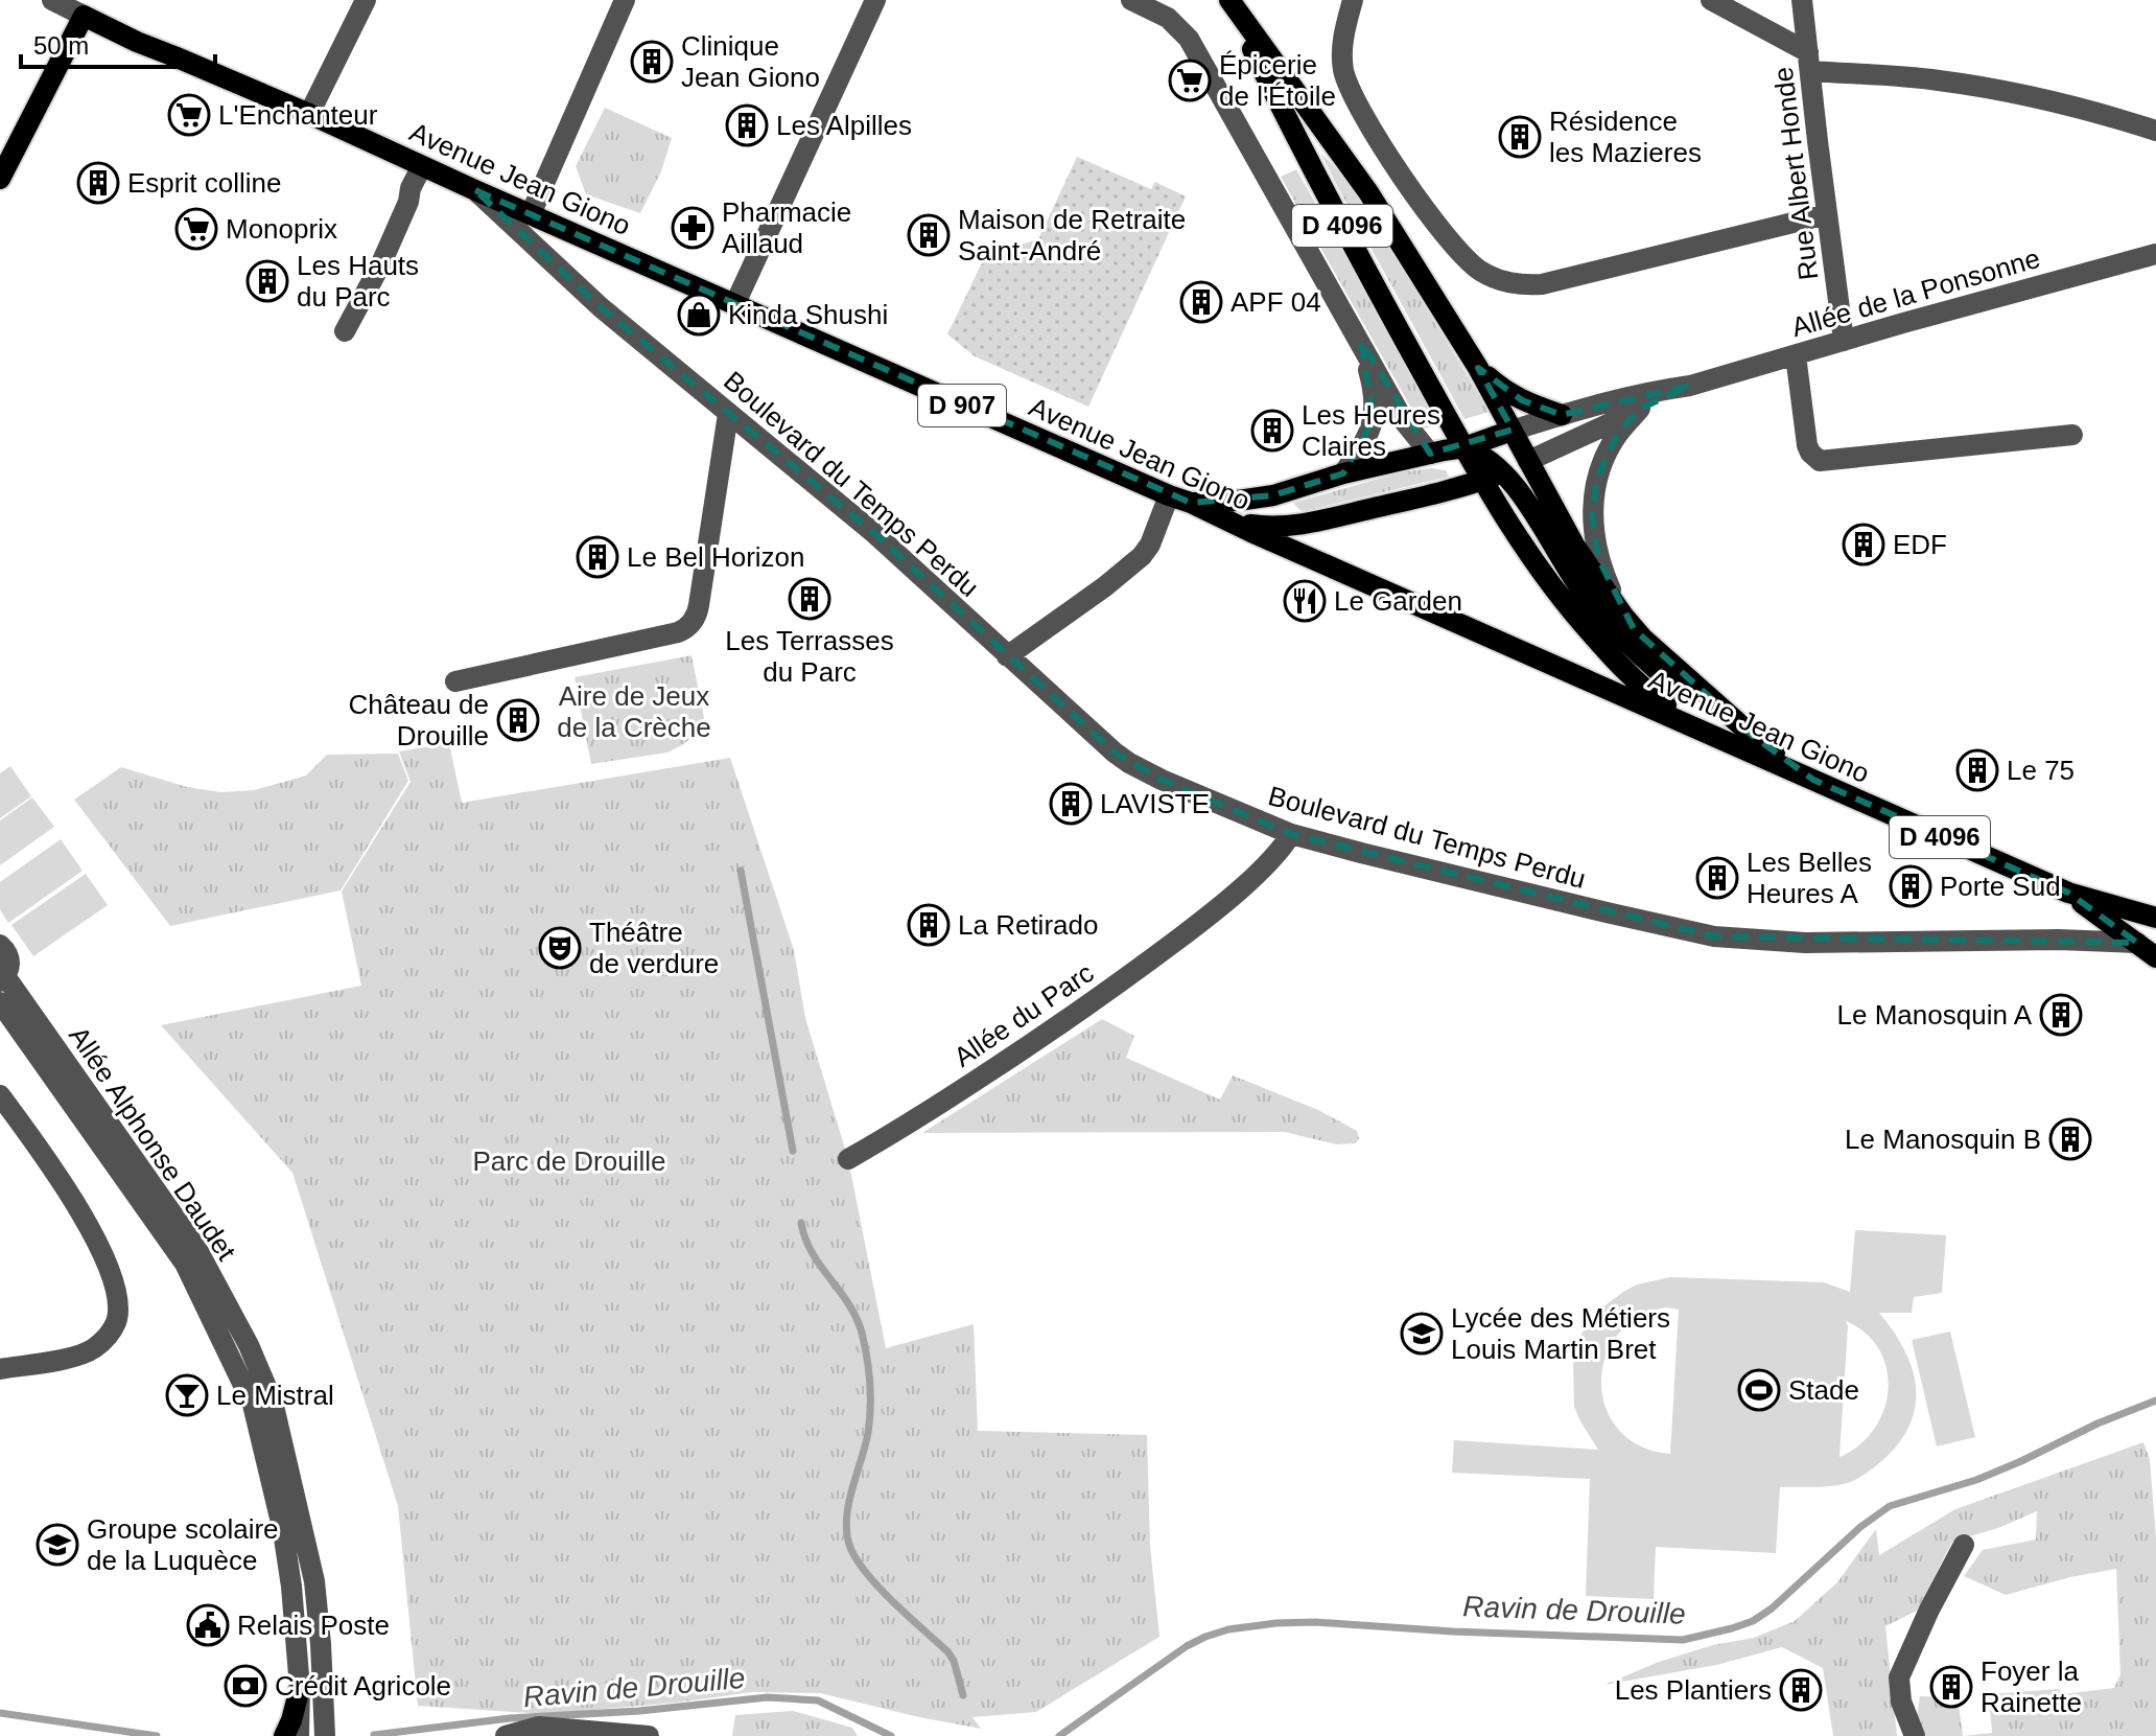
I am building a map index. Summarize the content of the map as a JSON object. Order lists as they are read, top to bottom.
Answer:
{
  "streets": {
    "main road": ["Avenue Jean Giono", "D 4096", "D 907"],
    "street": [
      "Rue Albert Honde",
      "Allée de la Ponsonne",
      "Boulevard du Temps Perdu",
      "Allée du Parc",
      "Allée Alphonse Daudet"
    ]
  },
  "crossings": [
    ["Rue Albert Honde", "Allée de la Ponsonne"],
    ["Avenue Jean Giono", "D 4096"],
    ["Avenue Jean Giono", "D 907"],
    ["Avenue Jean Giono", "Boulevard du Temps Perdu"],
    ["D 4096", "Allée de la Ponsonne"],
    ["D 4096", "D 907"],
    ["Boulevard du Temps Perdu", "Allée du Parc"]
  ],
  "water": ["Ravin de Drouille"],
  "parks": ["Aire de Jeux de la Crèche", "Parc de Drouille"],
  "places": {
    "building": [
      "Clinique Jean Giono",
      "Les Alpilles",
      "Résidence les Mazieres",
      "Esprit colline",
      "Maison de Retraite Saint-André",
      "Les Hauts du Parc",
      "APF 04",
      "Les Heures Claires",
      "EDF",
      "Le Bel Horizon",
      "Les Terrasses du Parc",
      "Château de Drouille",
      "Le 75",
      "LAVISTE",
      "Les Belles Heures A",
      "Porte Sud",
      "La Retirado",
      "Le Manosquin A",
      "Le Manosquin B",
      "Foyer la Rainette",
      "Les Plantiers"
    ],
    "supermarket": ["Épicerie de l'Étoile", "L'Enchanteur", "Monoprix"],
    "pharmacy": ["Pharmacie Aillaud"],
    "shop": ["Kinda Shushi"],
    "restaurant": ["Le Garden"],
    "theatre": ["Théâtre de verdure"],
    "school or university": ["Lycée des Métiers Louis Martin Bret", "Groupe scolaire de la Luquèce"],
    "sports": ["Stade"],
    "bar": ["Le Mistral"],
    "public building": ["Relais Poste"],
    "bank": ["Crédit Agricole"]
  },
  "scale_bar": "50 m"
}
